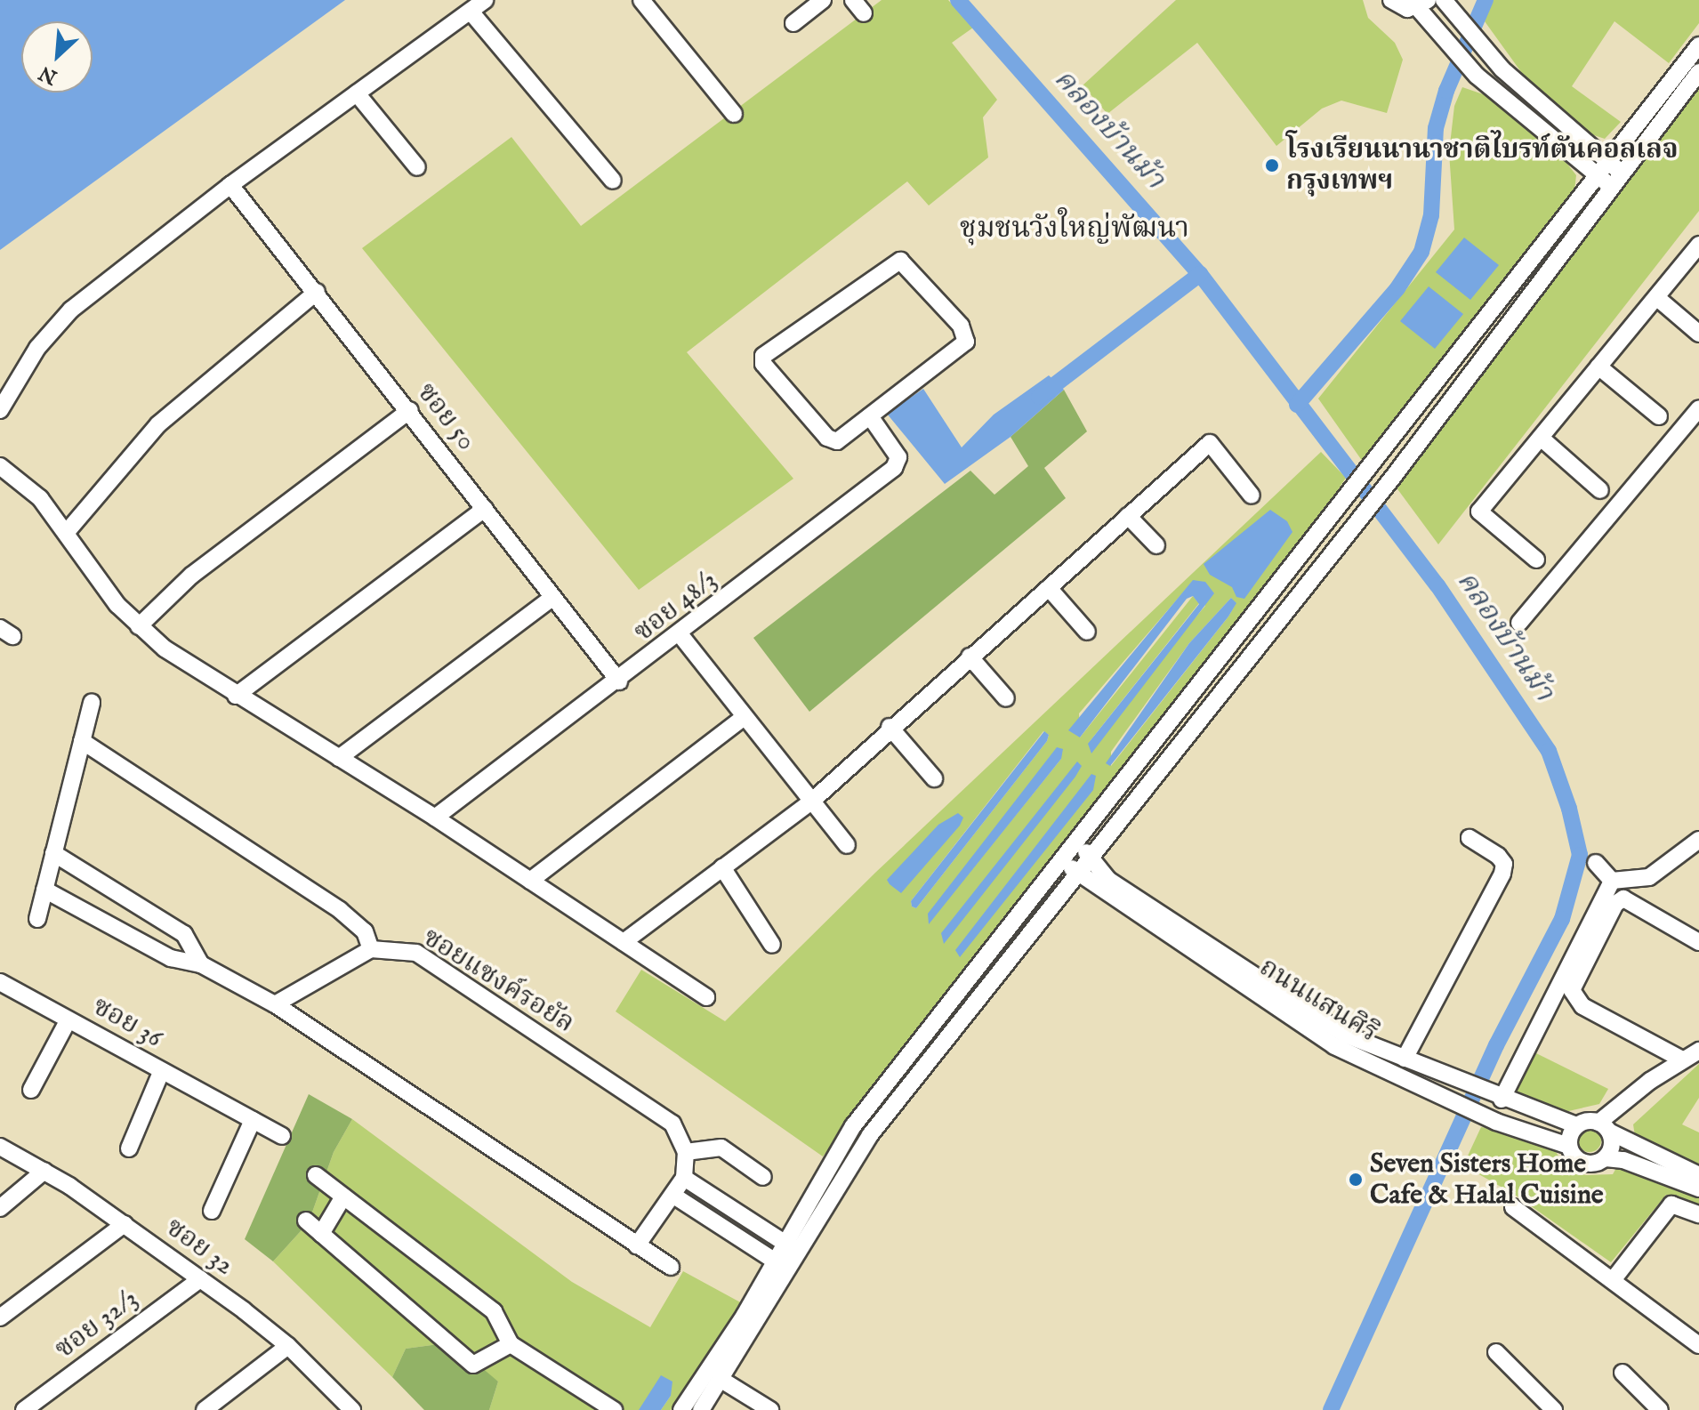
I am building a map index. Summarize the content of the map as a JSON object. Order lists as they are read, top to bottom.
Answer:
{
  "streets": {
    "street": [
      "ซอย 50",
      "ซอย 48/3",
      "ซอยแซงค์รอยัล",
      "ถนนแสนศิริ",
      "ซอย 36",
      "ซอย 32",
      "ซอย 32/3"
    ]
  },
  "crossings": [
    ["ซอย 50", "ซอย 48/3"],
    ["ซอย 32", "ซอย 32/3"]
  ],
  "districts": ["ชุมชนวังใหญ่พัฒนา"],
  "water": ["คลองบ้านม้า"],
  "places": ["โรงเรียนนานาชาติไบรท์ตันคอลเลจ กรุงเทพฯ", "Seven Sisters Home Cafe & Halal Cuisine"],
  "north": "bottom left"
}
